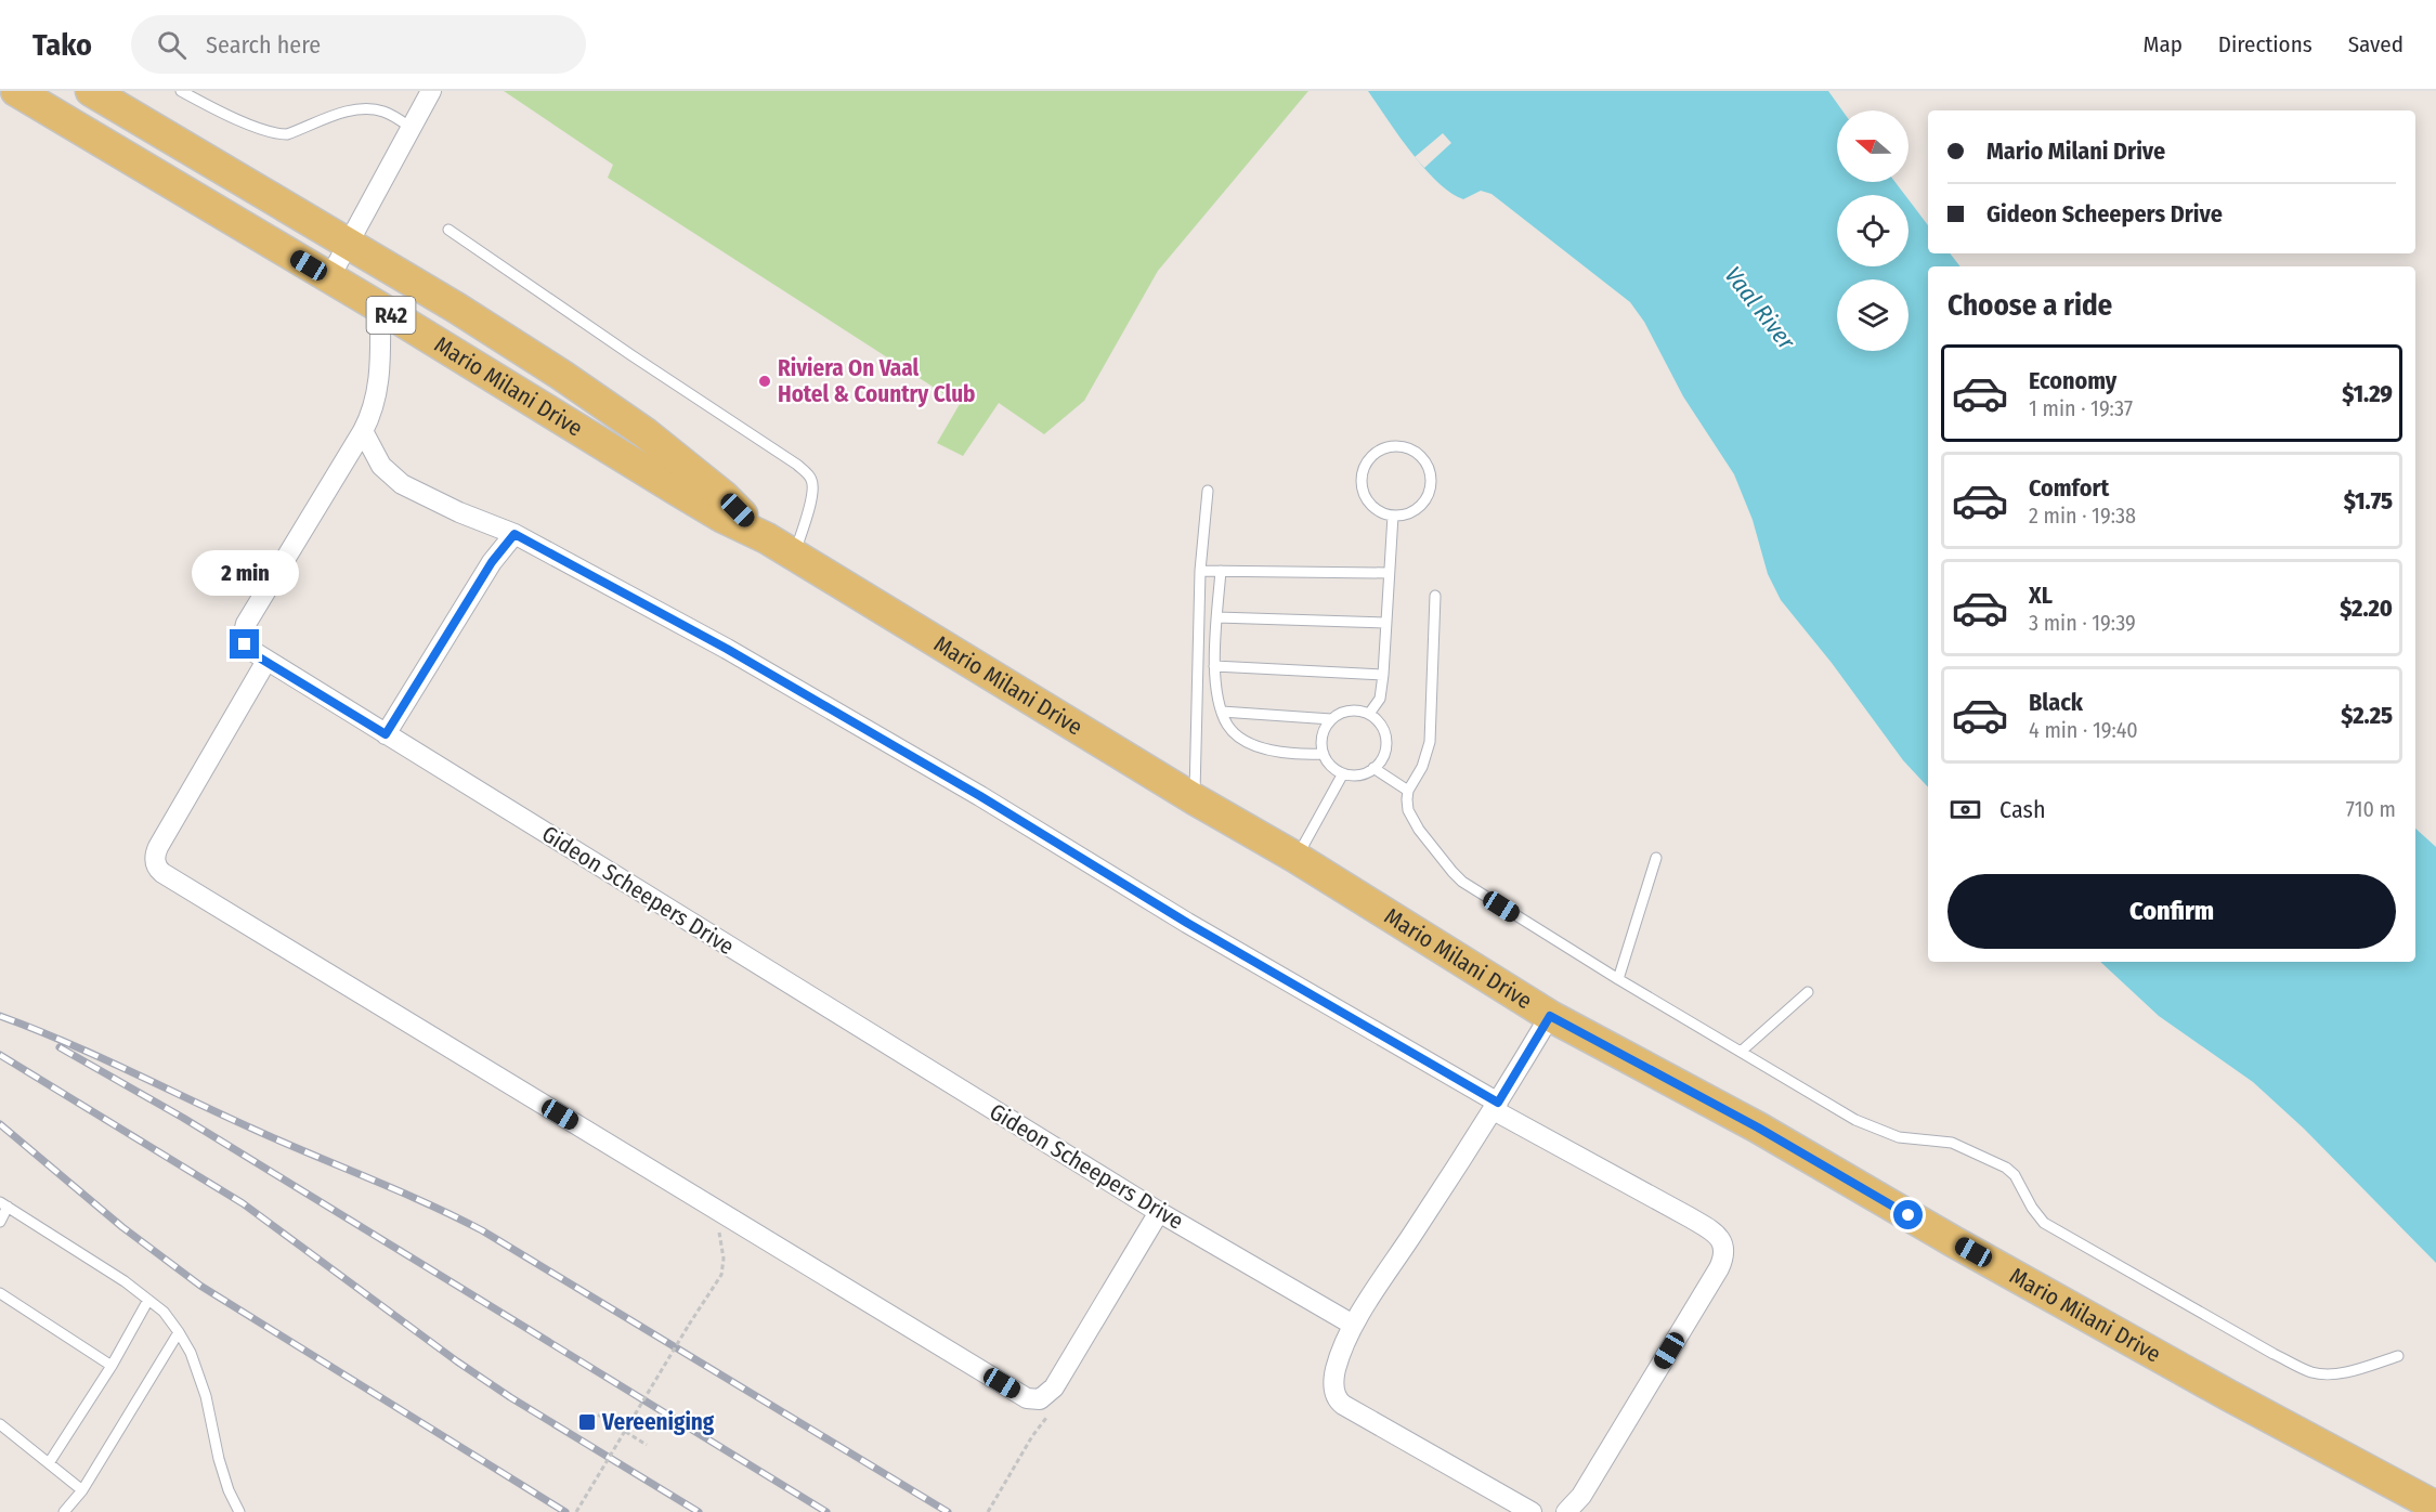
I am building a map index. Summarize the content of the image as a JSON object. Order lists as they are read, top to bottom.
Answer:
{
  "streets": {
    "main road": ["R42", "Mario Milani Drive"],
    "street": ["Gideon Scheepers Drive"]
  },
  "crossings": [
    ["Mario Milani Drive", "Gideon Scheepers Drive"]
  ],
  "water": ["Vaal River"],
  "places": {
    "other": ["Riviera On Vaal Hotel & Country Club"],
    "transit": ["Vereeniging"]
  },
  "north": "left",
  "page": {
    "header": "Tako",
    "search": "Search here",
    "nav": ["Map", "Directions", "Saved"],
    "banner": ["Mario Milani Drive", "Gideon Scheepers Drive"],
    "heading": "Choose a ride",
    "list": [
      {
        "name": "Economy",
        "note": "1 min · 19:37",
        "value": "$1.29"
      },
      {
        "name": "Comfort",
        "note": "2 min · 19:38",
        "value": "$1.75"
      },
      {
        "name": "XL",
        "note": "3 min · 19:39",
        "value": "$2.20"
      },
      {
        "name": "Black",
        "note": "4 min · 19:40",
        "value": "$2.25"
      }
    ],
    "bubble": "2 min",
    "pay": ["Cash", "710 m"],
    "buttons": "Confirm"
  }
}
